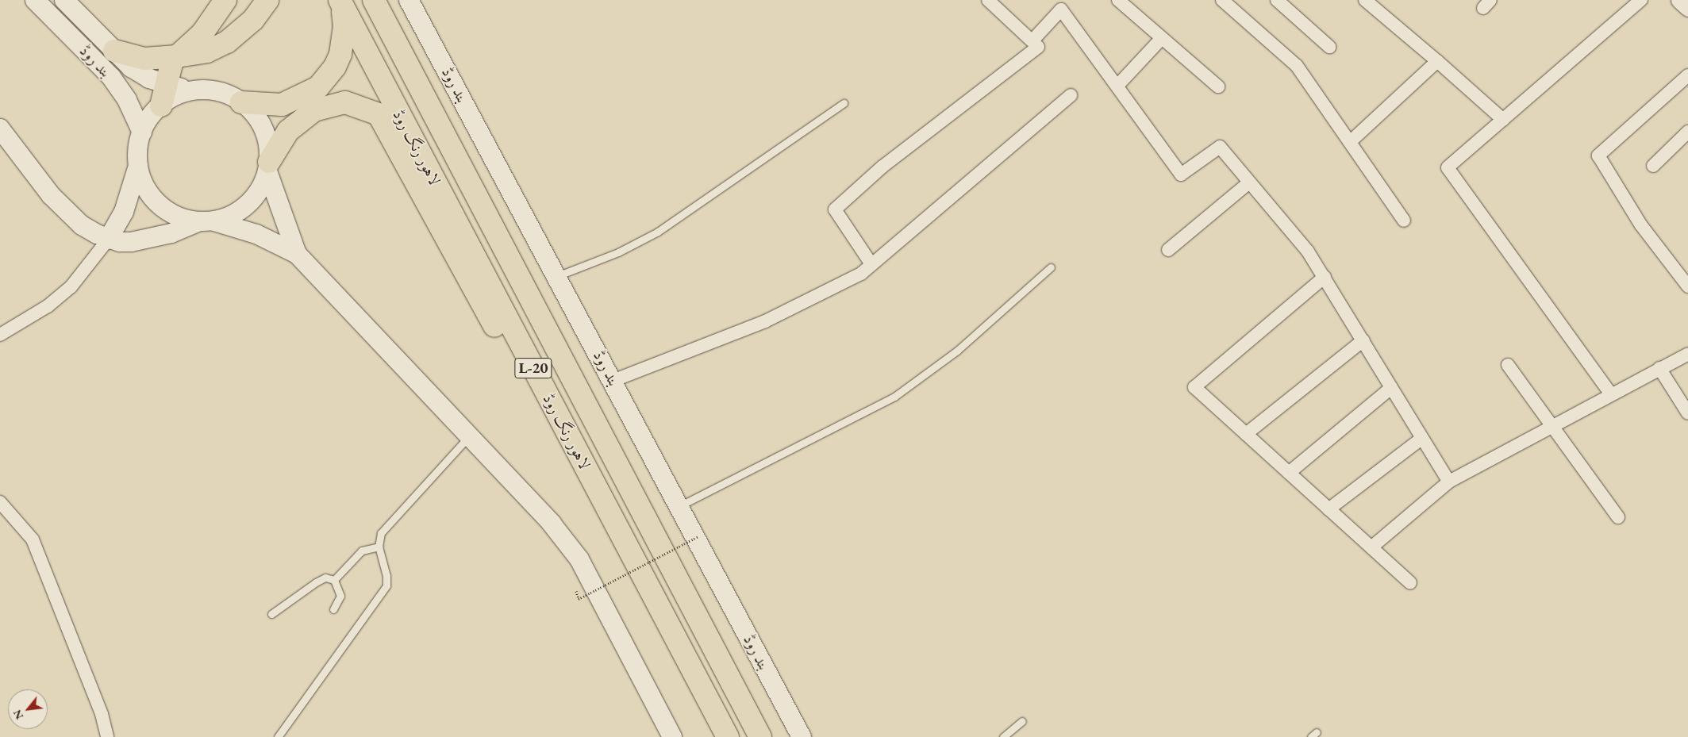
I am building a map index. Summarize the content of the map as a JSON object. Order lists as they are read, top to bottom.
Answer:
{
  "streets": {
    "highway": ["لاہور رنگ روڈ", "L-20"],
    "main road": ["بند روڈ"]
  },
  "north": "bottom left"
}
